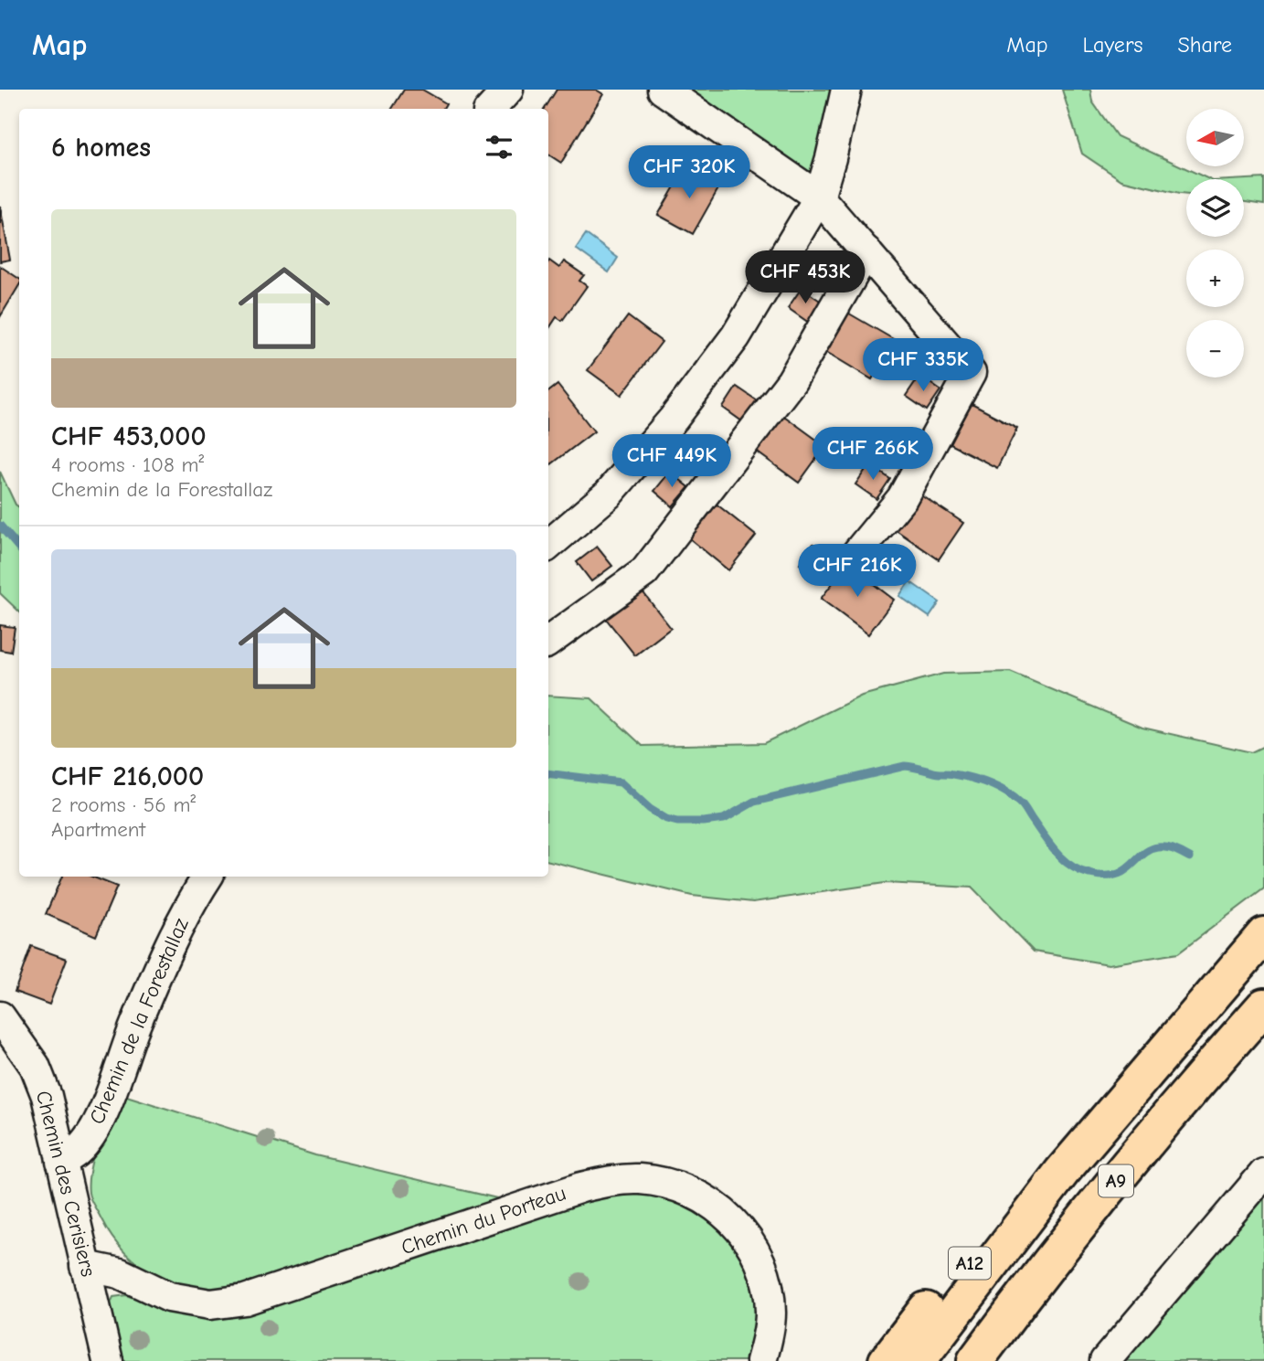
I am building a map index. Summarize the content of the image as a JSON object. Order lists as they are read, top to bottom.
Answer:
{
  "streets": {
    "highway": ["A9", "A12"],
    "street": ["Chemin de la Forestallaz", "Chemin des Cerisiers", "Chemin du Porteau"]
  },
  "crossings": [
    ["Chemin de la Forestallaz", "Chemin des Cerisiers"],
    ["A9", "A12"],
    ["Chemin des Cerisiers", "Chemin du Porteau"]
  ],
  "north": "left",
  "page": {
    "header": "Map",
    "nav": ["Map", "Layers", "Share"],
    "map_buttons": ["+", "−"],
    "heading": "6 homes",
    "price": [
      "CHF 320K",
      "CHF 453K",
      "CHF 335K",
      "CHF 266K",
      "CHF 449K",
      "CHF 216K"
    ],
    "list": [
      {
        "name": "CHF 453,000",
        "note": "4 rooms · 108 m² · Chemin de la Forestallaz"
      },
      {
        "name": "CHF 216,000",
        "note": "2 rooms · 56 m² · Apartment"
      }
    ]
  }
}
